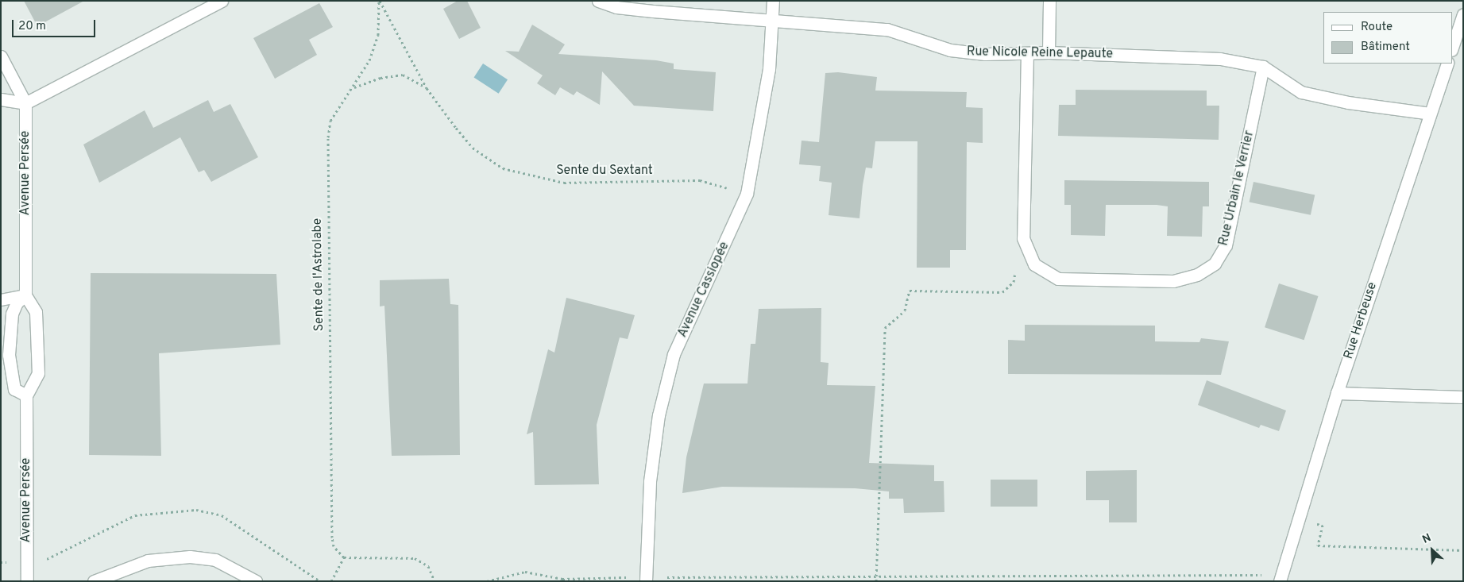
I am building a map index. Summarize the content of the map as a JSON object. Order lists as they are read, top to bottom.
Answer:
{
  "streets": {
    "street": [
      "Rue Nicole Reine Lepaute",
      "Avenue Persée",
      "Rue Urbain le Verrier",
      "Avenue Cassiopée",
      "Rue Herbeuse"
    ],
    "path": ["Sente du Sextant", "Sente de l'Astrolabe"]
  },
  "crossings": [
    ["Rue Nicole Reine Lepaute", "Rue Urbain le Verrier"],
    ["Rue Nicole Reine Lepaute", "Avenue Cassiopée"],
    ["Rue Nicole Reine Lepaute", "Rue Herbeuse"],
    ["Sente du Sextant", "Sente de l'Astrolabe"],
    ["Sente du Sextant", "Avenue Cassiopée"]
  ],
  "legend": ["Route", "Bâtiment"],
  "scale_bar": "20 m",
  "north": "top left"
}
